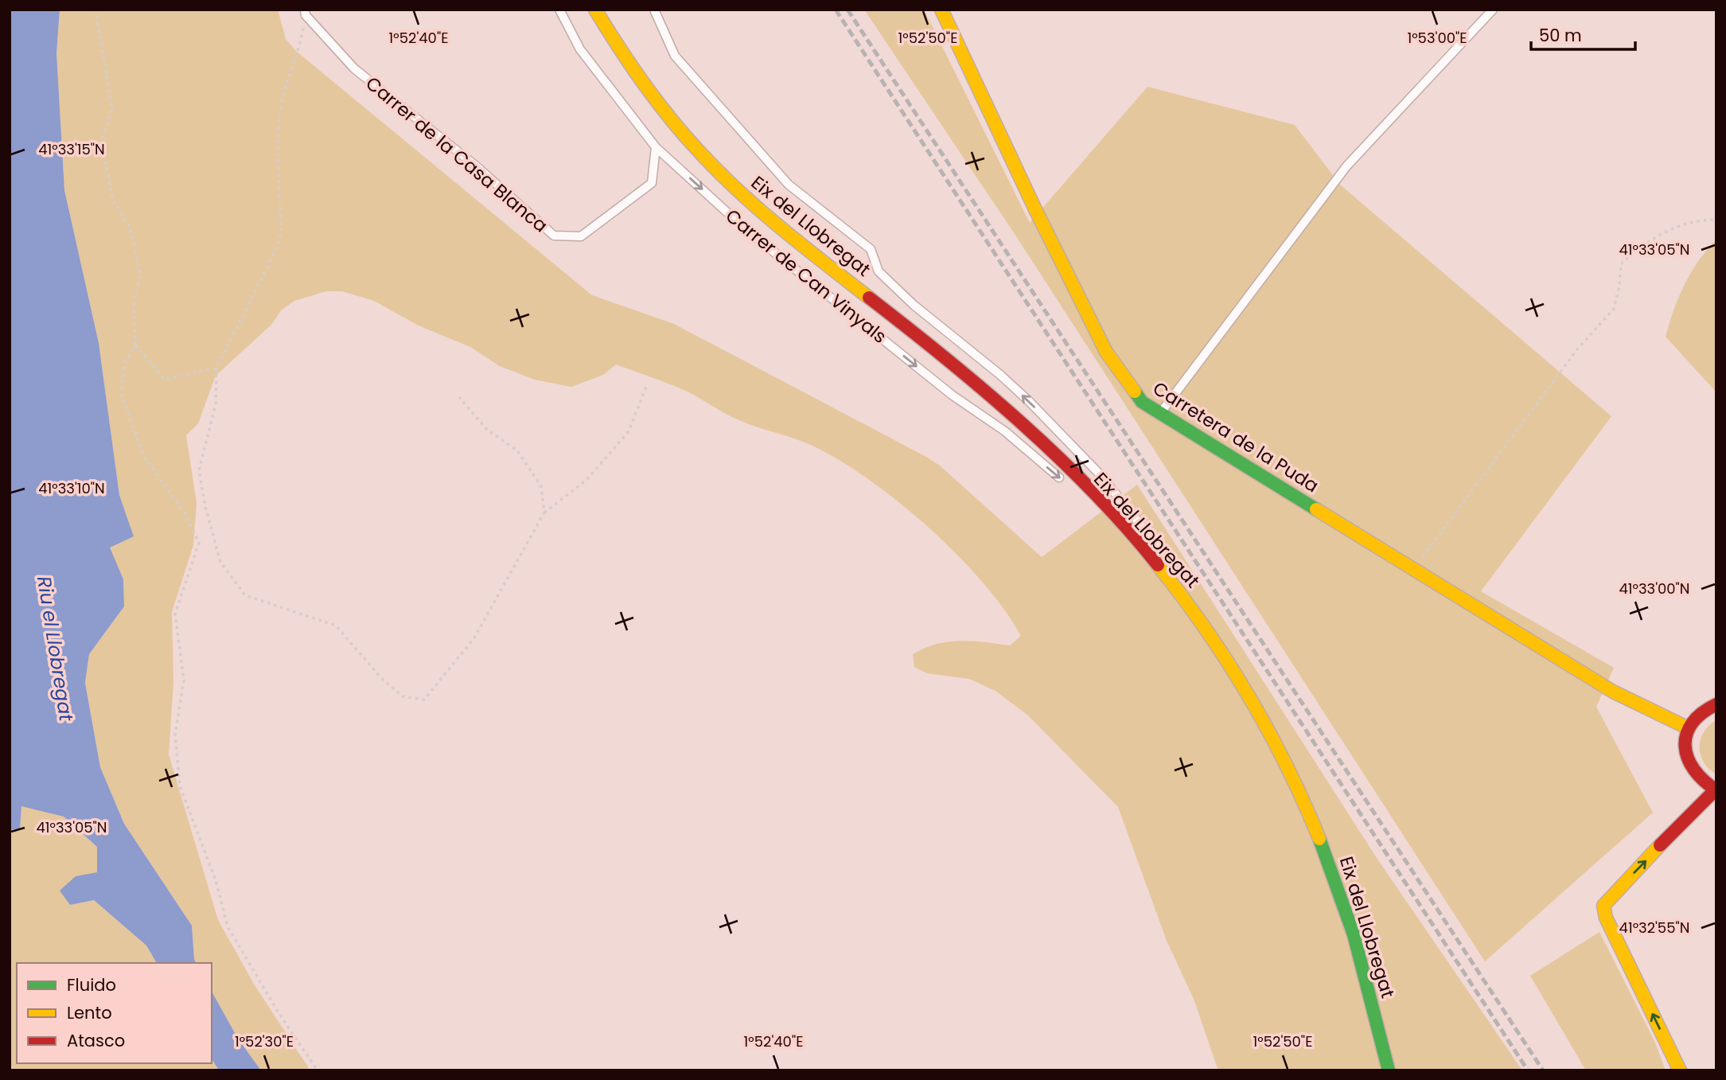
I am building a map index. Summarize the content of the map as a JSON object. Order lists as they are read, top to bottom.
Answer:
{
  "streets": {
    "street": ["Eix del Llobregat", "Carretera de la Puda"],
    "lane": ["Carrer de la Casa Blanca", "Carrer de Can Vinyals"]
  },
  "crossings": [
    ["Carrer de la Casa Blanca", "Carrer de Can Vinyals"],
    ["Eix del Llobregat", "Carrer de Can Vinyals"]
  ],
  "water": ["Riu el Llobregat"],
  "legend": ["Fluido", "Lento", "Atasco"],
  "scale_bar": "50 m",
  "coordinates": [
    "1°52'40\"E",
    "1°52'50\"E",
    "1°53'00\"E",
    "41°33'15\"N",
    "41°33'05\"N",
    "41°33'10\"N",
    "41°33'00\"N",
    "41°32'55\"N",
    "1°52'30\"E"
  ]
}
